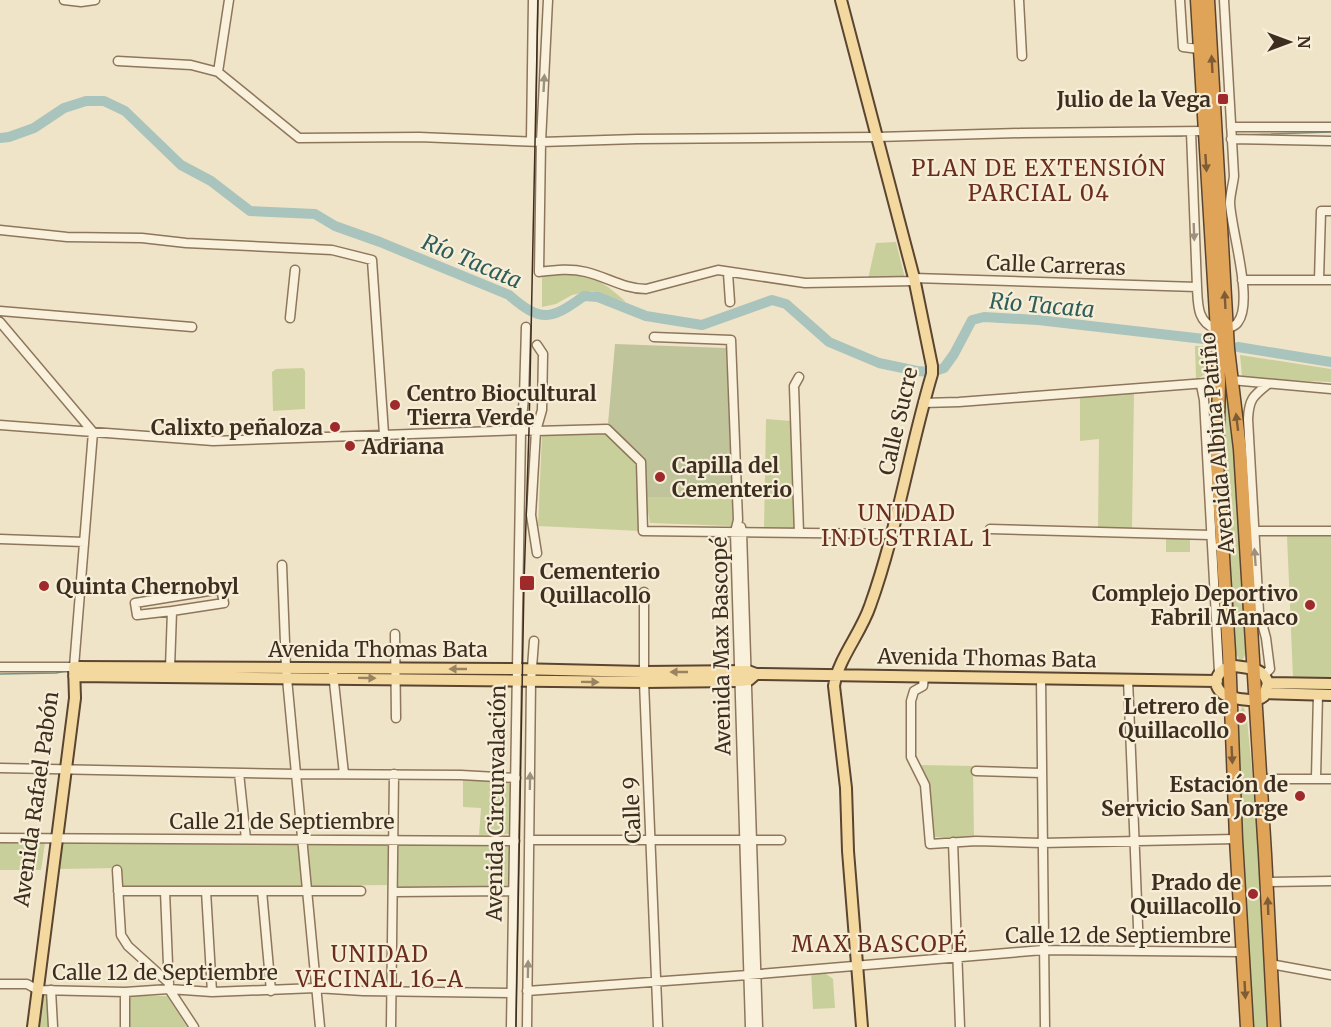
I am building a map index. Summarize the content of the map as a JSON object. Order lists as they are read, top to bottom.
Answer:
{
  "streets": {
    "highway": ["Avenida Albina Patiño"],
    "main road": ["Calle Sucre", "Avenida Thomas Bata", "Avenida Rafael Pabón"],
    "street": [
      "Calle Carreras",
      "Avenida Max Bascopé",
      "Avenida Circunvalación",
      "Calle 9",
      "Calle 21 de Septiembre",
      "Calle 12 de Septiembre"
    ]
  },
  "crossings": [
    ["Calle Carreras", "Calle Sucre"],
    ["Calle Sucre", "Avenida Thomas Bata"],
    ["Avenida Albina Patiño", "Avenida Thomas Bata"],
    ["Avenida Albina Patiño", "Calle 12 de Septiembre"],
    ["Avenida Max Bascopé", "Avenida Thomas Bata"],
    ["Avenida Max Bascopé", "Calle 12 de Septiembre"],
    ["Avenida Thomas Bata", "Avenida Rafael Pabón"],
    ["Avenida Thomas Bata", "Avenida Circunvalación"],
    ["Avenida Thomas Bata", "Calle 9"],
    ["Avenida Rafael Pabón", "Calle 21 de Septiembre"],
    ["Avenida Rafael Pabón", "Calle 12 de Septiembre"],
    ["Avenida Circunvalación", "Calle 21 de Septiembre"],
    ["Avenida Circunvalación", "Calle 12 de Septiembre"],
    ["Calle 9", "Calle 12 de Septiembre"]
  ],
  "districts": [
    "PLAN DE EXTENSIÓN PARCIAL 04",
    "UNIDAD INDUSTRIAL 1",
    "MAX BASCOPÉ",
    "UNIDAD VECINAL 16-A"
  ],
  "water": ["Río Tacata"],
  "places": {
    "transit": ["Julio de la Vega", "Cementerio Quillacollo"],
    "other": [
      "Centro Biocultural Tierra Verde",
      "Calixto peñaloza",
      "Adriana",
      "Capilla del Cementerio",
      "Quinta Chernobyl",
      "Complejo Deportivo Fabril Manaco",
      "Letrero de Quillacollo",
      "Estación de Servicio San Jorge",
      "Prado de Quillacollo"
    ]
  },
  "north": "right"
}
